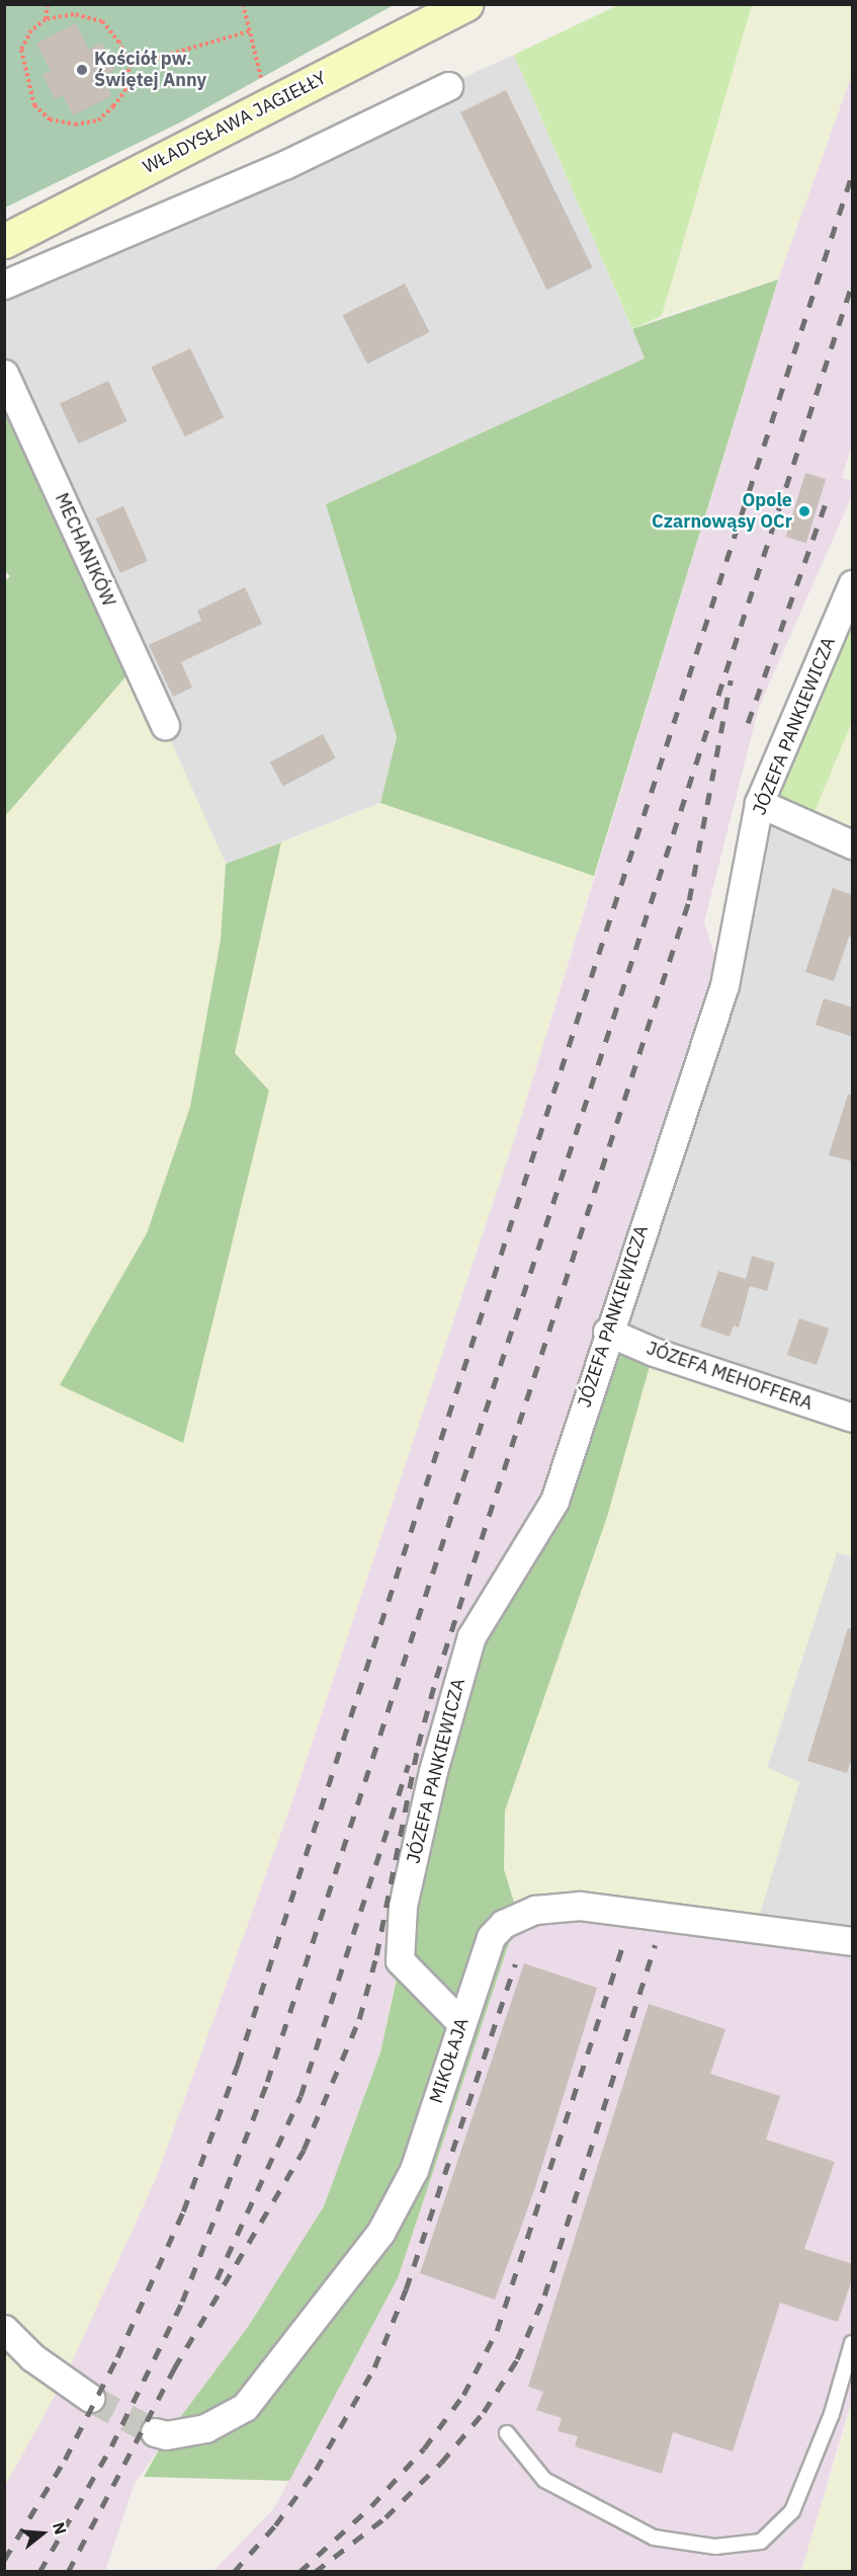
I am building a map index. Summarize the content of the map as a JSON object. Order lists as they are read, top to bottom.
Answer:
{
  "streets": {
    "street": [
      "WŁADYSŁAWA JAGIEŁŁY",
      "MECHANIKÓW",
      "JÓZEFA PANKIEWICZA",
      "JÓZEFA MEHOFFERA",
      "MIKOŁAJA"
    ]
  },
  "crossings": [
    ["JÓZEFA PANKIEWICZA", "JÓZEFA MEHOFFERA"],
    ["JÓZEFA PANKIEWICZA", "MIKOŁAJA"]
  ],
  "places": ["Kościół pw. Świętej Anny", "Opole Czarnowąsy OCr"],
  "north": "right"
}
